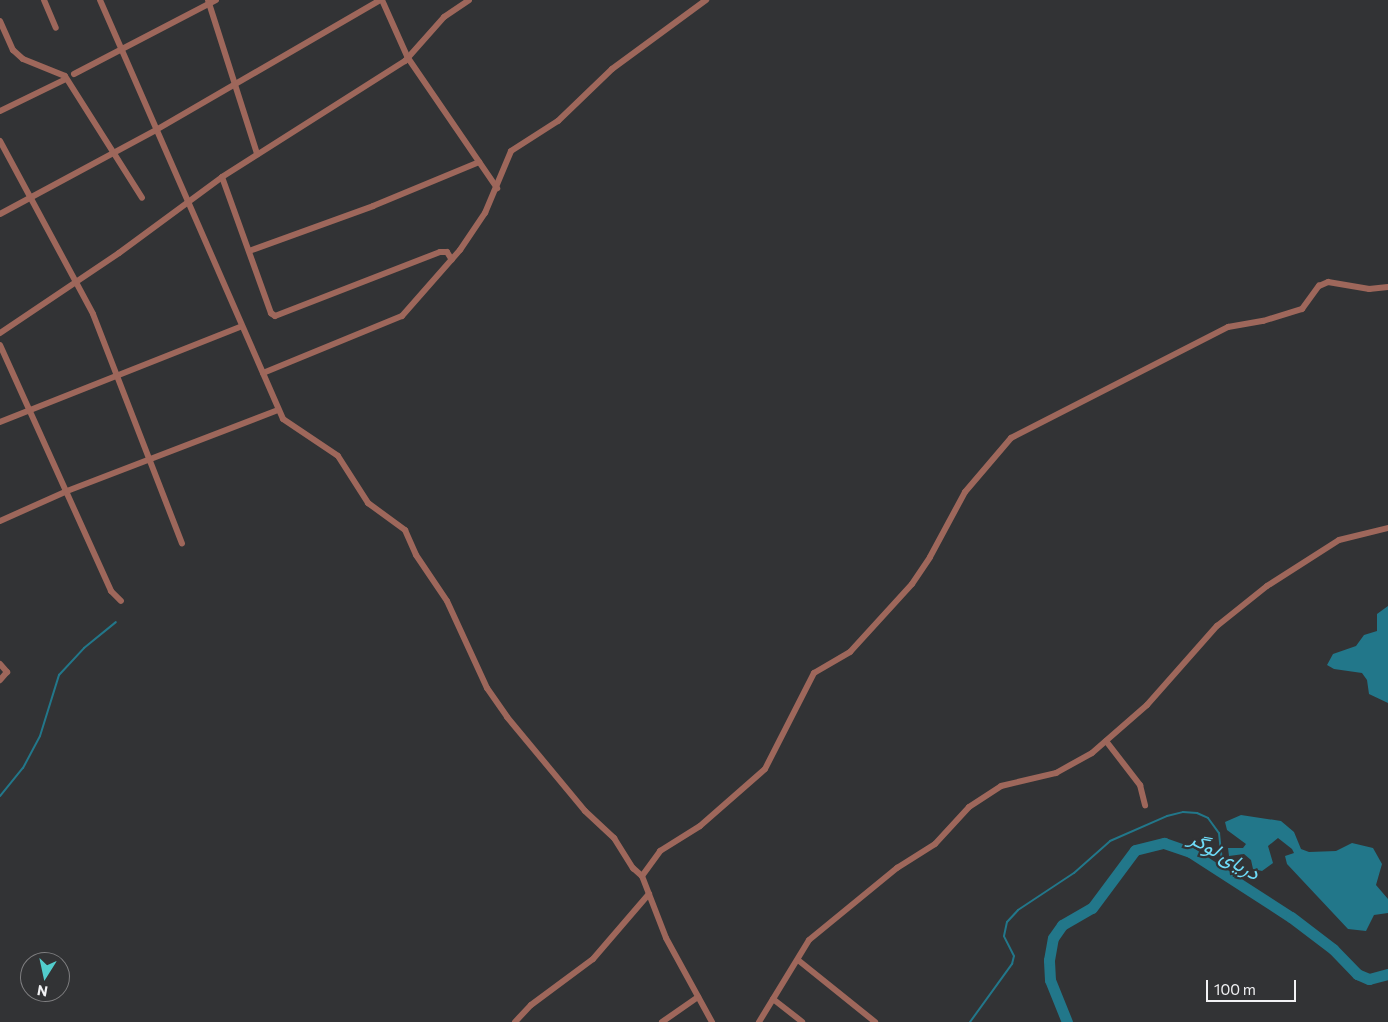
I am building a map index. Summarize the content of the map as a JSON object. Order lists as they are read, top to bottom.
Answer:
{
  "water": ["دریای لوگر"],
  "scale_bar": "100 m",
  "north": "bottom"
}
